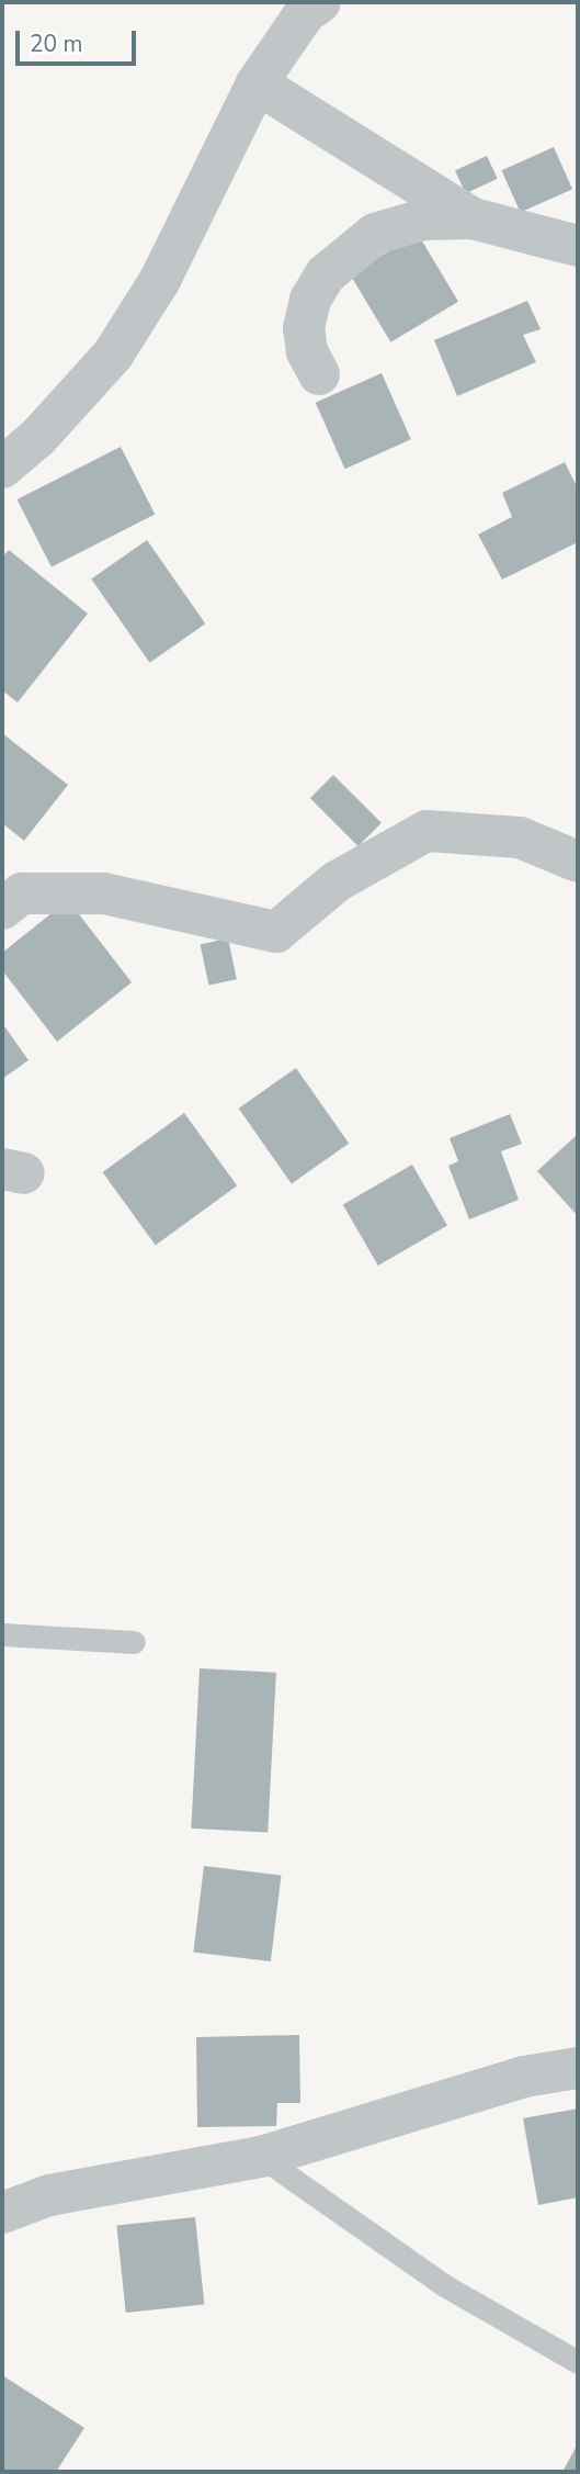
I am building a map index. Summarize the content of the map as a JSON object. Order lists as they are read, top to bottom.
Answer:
{
  "scale_bar": "20 m"
}
